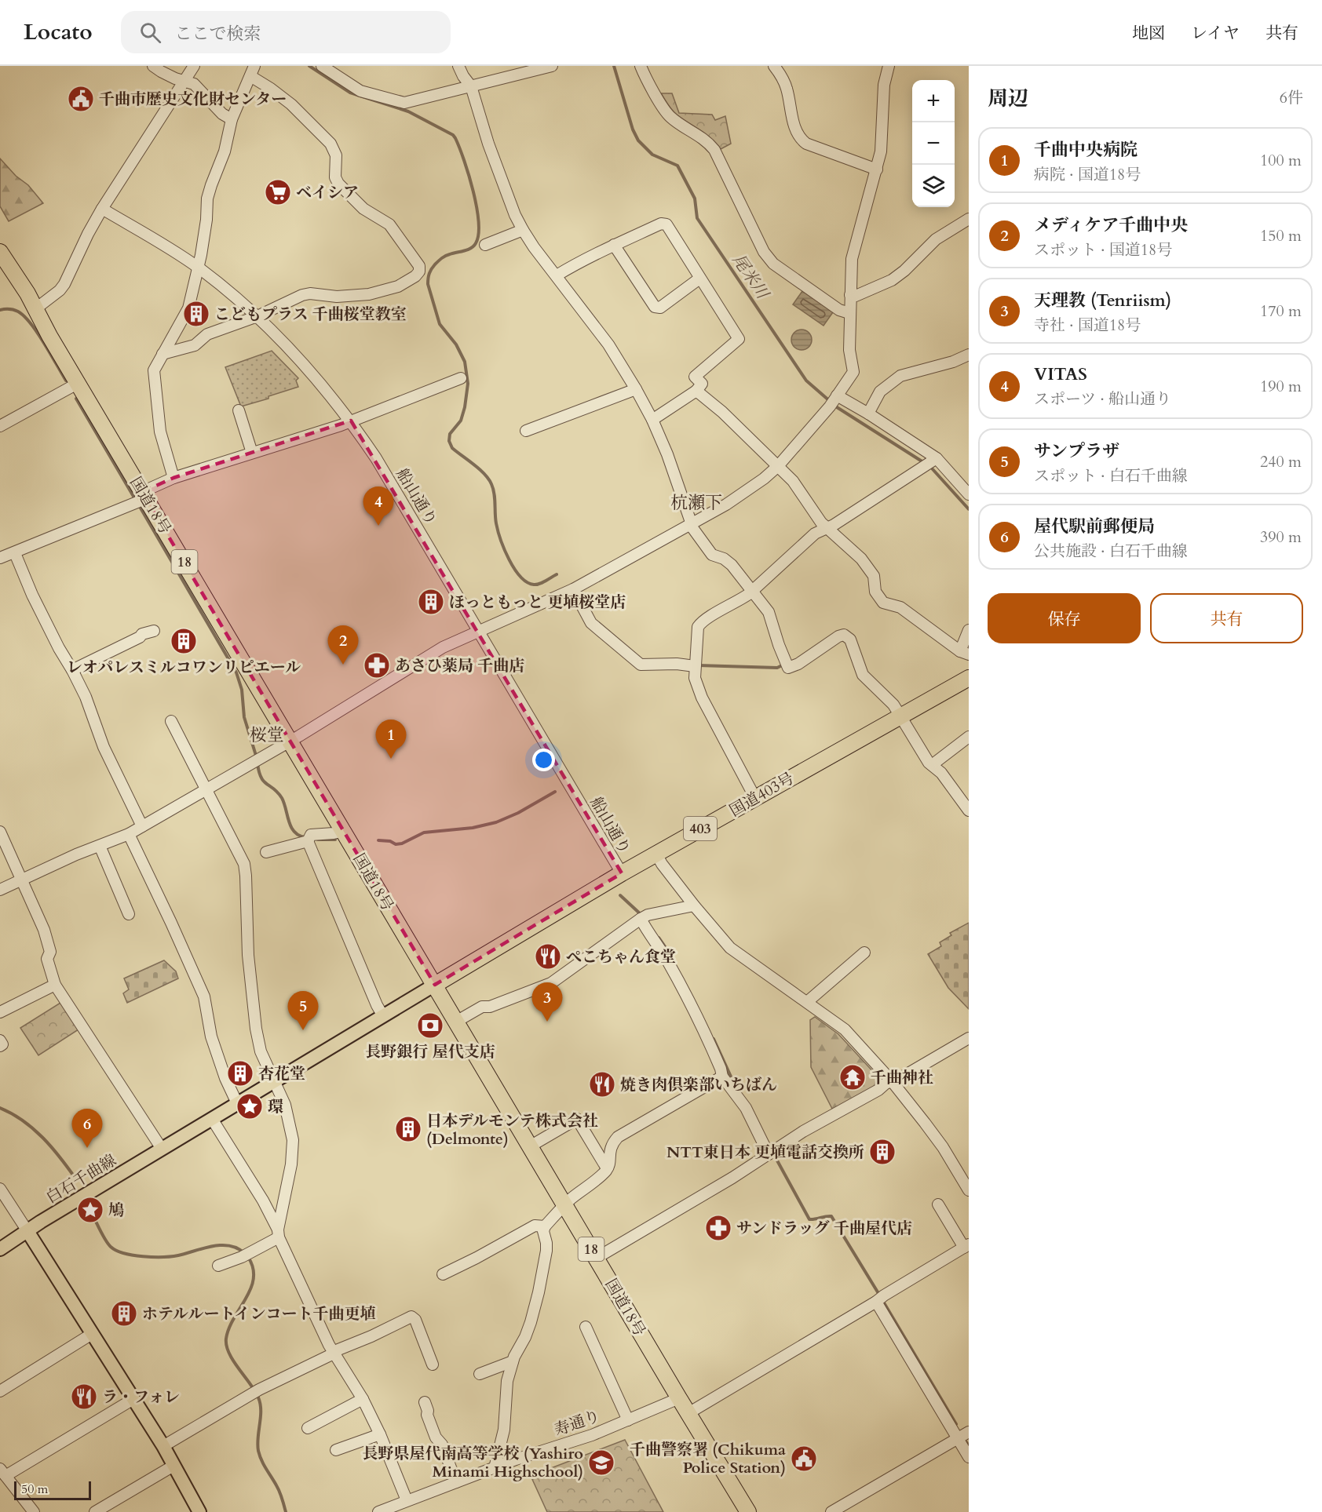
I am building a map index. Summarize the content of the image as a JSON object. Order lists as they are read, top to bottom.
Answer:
{
  "streets": {
    "highway": [
      "国道18号",
      "18",
      "国道403号",
      "403"
    ],
    "main road": ["白石千曲線"],
    "street": ["船山通り", "寿通り"]
  },
  "crossings": [
    ["船山通り", "国道403号"],
    ["国道18号", "国道403号"],
    ["国道18号", "白石千曲線"],
    ["国道18号", "寿通り"],
    ["国道403号", "白石千曲線"]
  ],
  "districts": ["杭瀬下", "桜堂"],
  "water": ["尾米川"],
  "places": {
    "public building": ["千曲市歴史文化財センター", "千曲警察署 (Chikuma Police Station)"],
    "supermarket": ["ベイシア"],
    "building": [
      "こどもプラス 千曲桜堂教室",
      "ほっともっと 更埴桜堂店",
      "レオパレスミルコワンリピエール",
      "杏花堂",
      "日本デルモンテ株式会社 (Delmonte)",
      "NTT東日本 更埴電話交換所",
      "ホテルルートインコート千曲更埴"
    ],
    "pharmacy": ["あさひ薬局 千曲店", "サンドラッグ 千曲屋代店"],
    "restaurant": ["ぺこちゃん食堂", "焼き肉倶楽部いちばん", "ラ・フォレ"],
    "bank": ["長野銀行 屋代支店"],
    "temple": ["千曲神社"],
    "place": ["環", "鳩"],
    "school or university": ["長野県屋代南高等学校 (Yashiro Minami Highschool)"]
  },
  "scale_bar": "50 m",
  "page": {
    "header": "Locato",
    "search": "ここで検索",
    "nav": ["地図", "レイヤ", "共有"],
    "heading": ["周辺", "6件"],
    "map_buttons": ["+", "−"],
    "list": [
      {
        "mark": "1",
        "name": "千曲中央病院",
        "note": "病院 · 国道18号",
        "value": "100 m"
      },
      {
        "mark": "2",
        "name": "メディケア千曲中央",
        "note": "スポット · 国道18号",
        "value": "150 m"
      },
      {
        "mark": "3",
        "name": "天理教 (Tenriism)",
        "note": "寺社 · 国道18号",
        "value": "170 m"
      },
      {
        "mark": "4",
        "name": "VITAS",
        "note": "スポーツ · 船山通り",
        "value": "190 m"
      },
      {
        "mark": "5",
        "name": "サンプラザ",
        "note": "スポット · 白石千曲線",
        "value": "240 m"
      },
      {
        "mark": "6",
        "name": "屋代駅前郵便局",
        "note": "公共施設 · 白石千曲線",
        "value": "390 m"
      }
    ],
    "pins": [
      "4",
      "2",
      "1",
      "3",
      "5",
      "6"
    ],
    "buttons": ["保存", "共有"],
    "scale": "50 m"
  }
}
